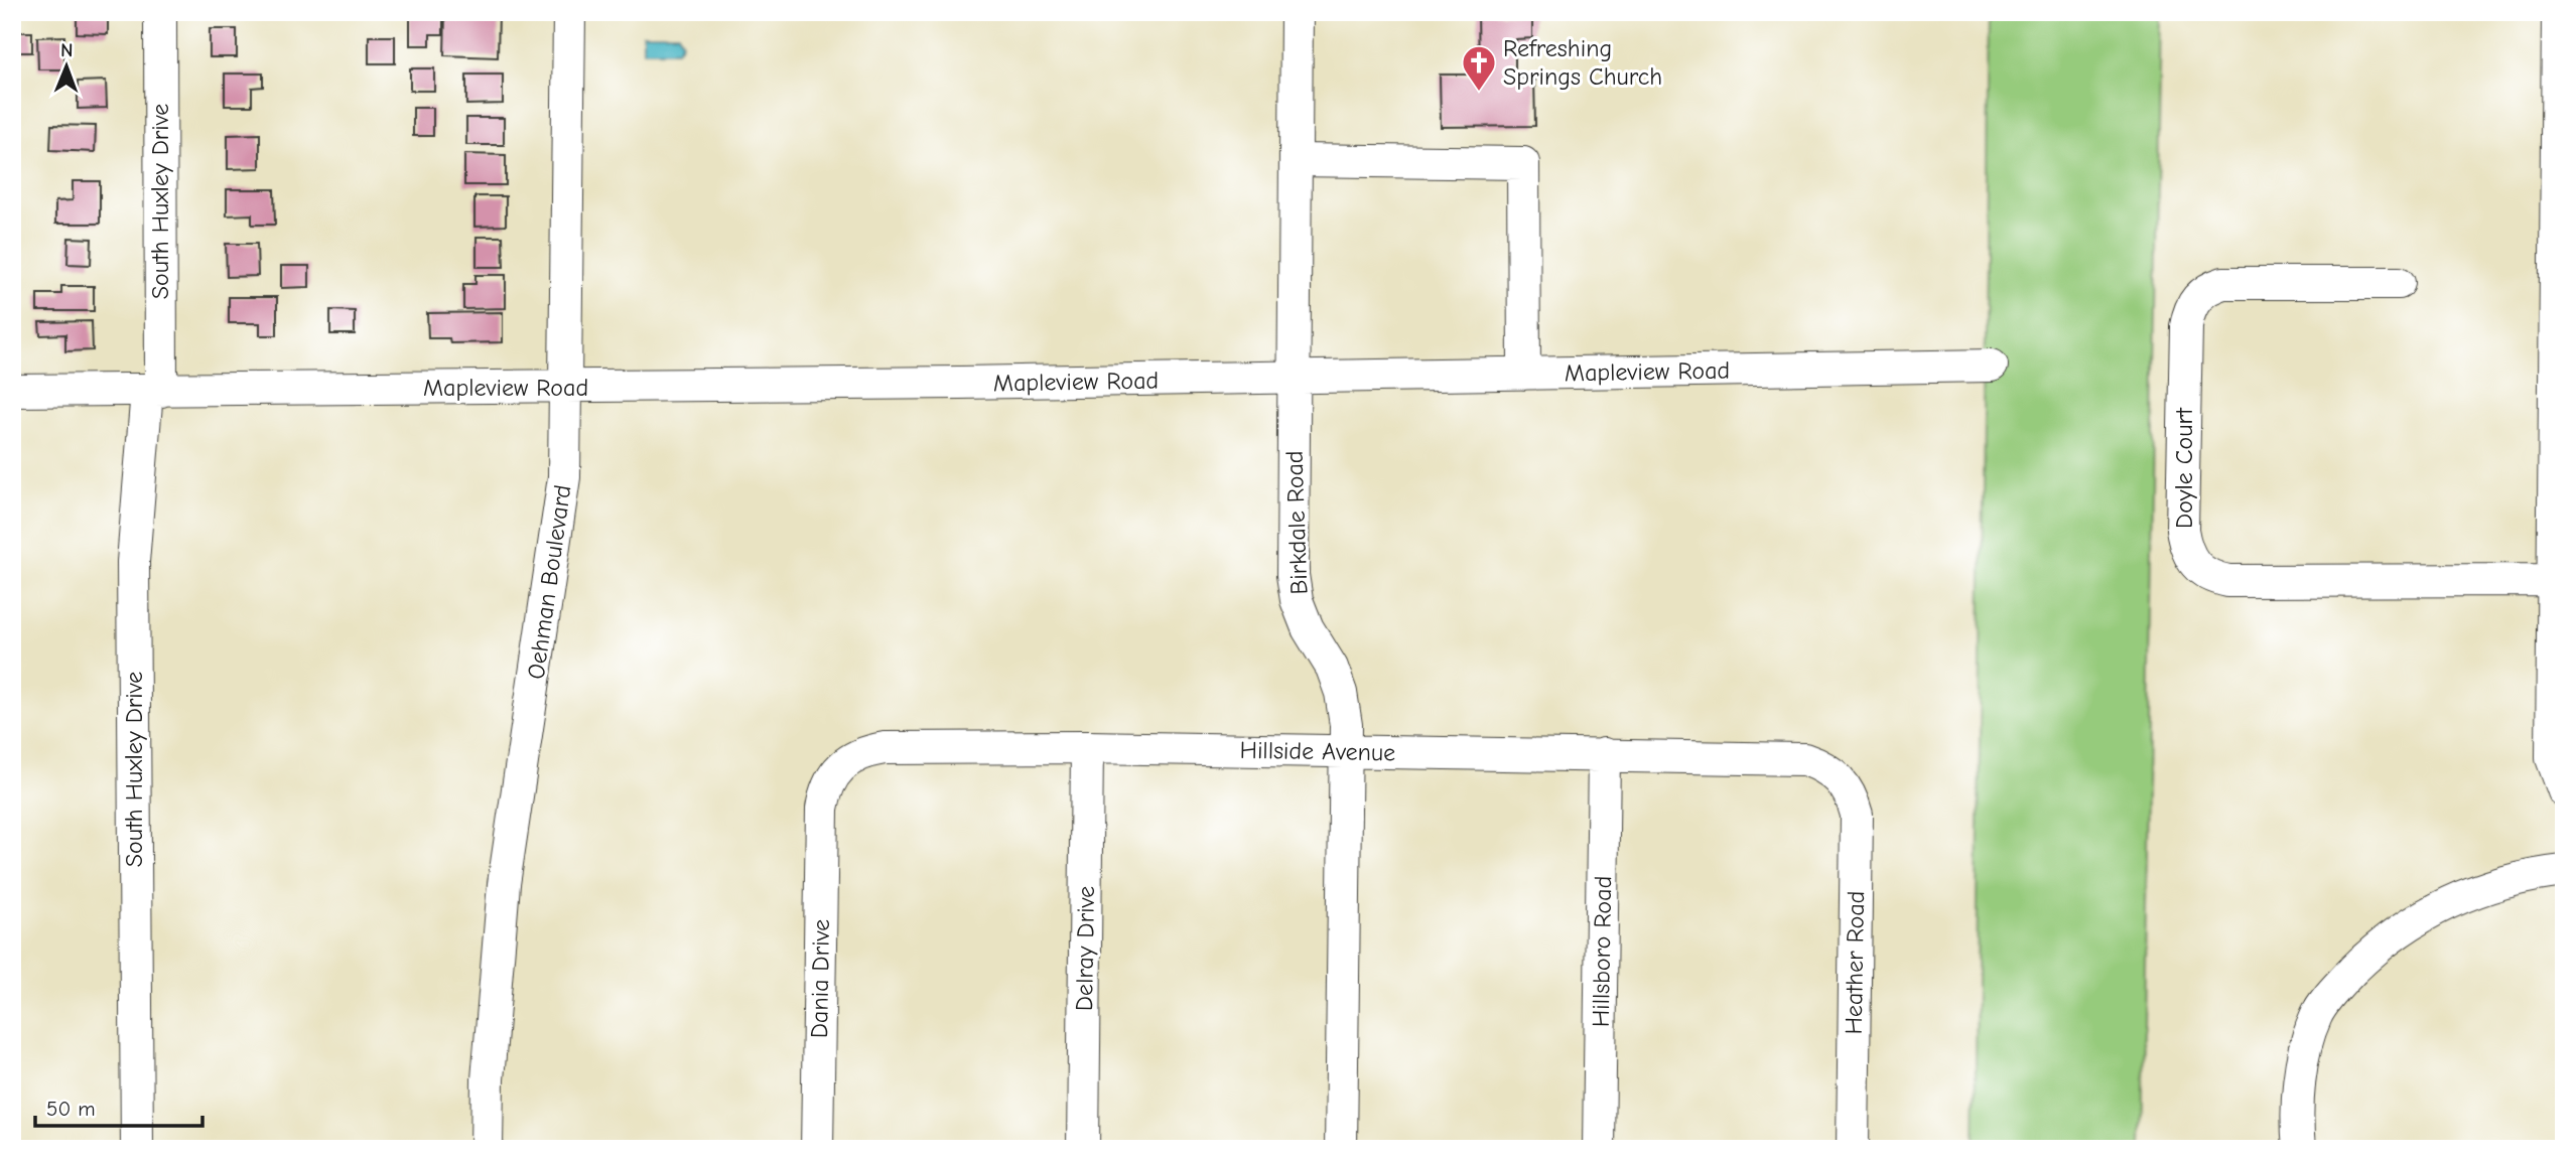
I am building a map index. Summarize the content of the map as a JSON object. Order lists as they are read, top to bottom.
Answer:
{
  "streets": {
    "street": [
      "South Huxley Drive",
      "Mapleview Road",
      "Doyle Court",
      "Birkdale Road",
      "Oehman Boulevard",
      "Hillside Avenue",
      "Delray Drive",
      "Hillsboro Road",
      "Heather Road",
      "Dania Drive"
    ]
  },
  "crossings": [
    ["South Huxley Drive", "Mapleview Road"],
    ["Mapleview Road", "Birkdale Road"],
    ["Mapleview Road", "Oehman Boulevard"],
    ["Birkdale Road", "Hillside Avenue"],
    ["Hillside Avenue", "Delray Drive"],
    ["Hillside Avenue", "Hillsboro Road"],
    ["Hillside Avenue", "Heather Road"],
    ["Hillside Avenue", "Dania Drive"]
  ],
  "places": {
    "church": ["Refreshing Springs Church"]
  },
  "scale_bar": "50 m",
  "north": "top"
}
